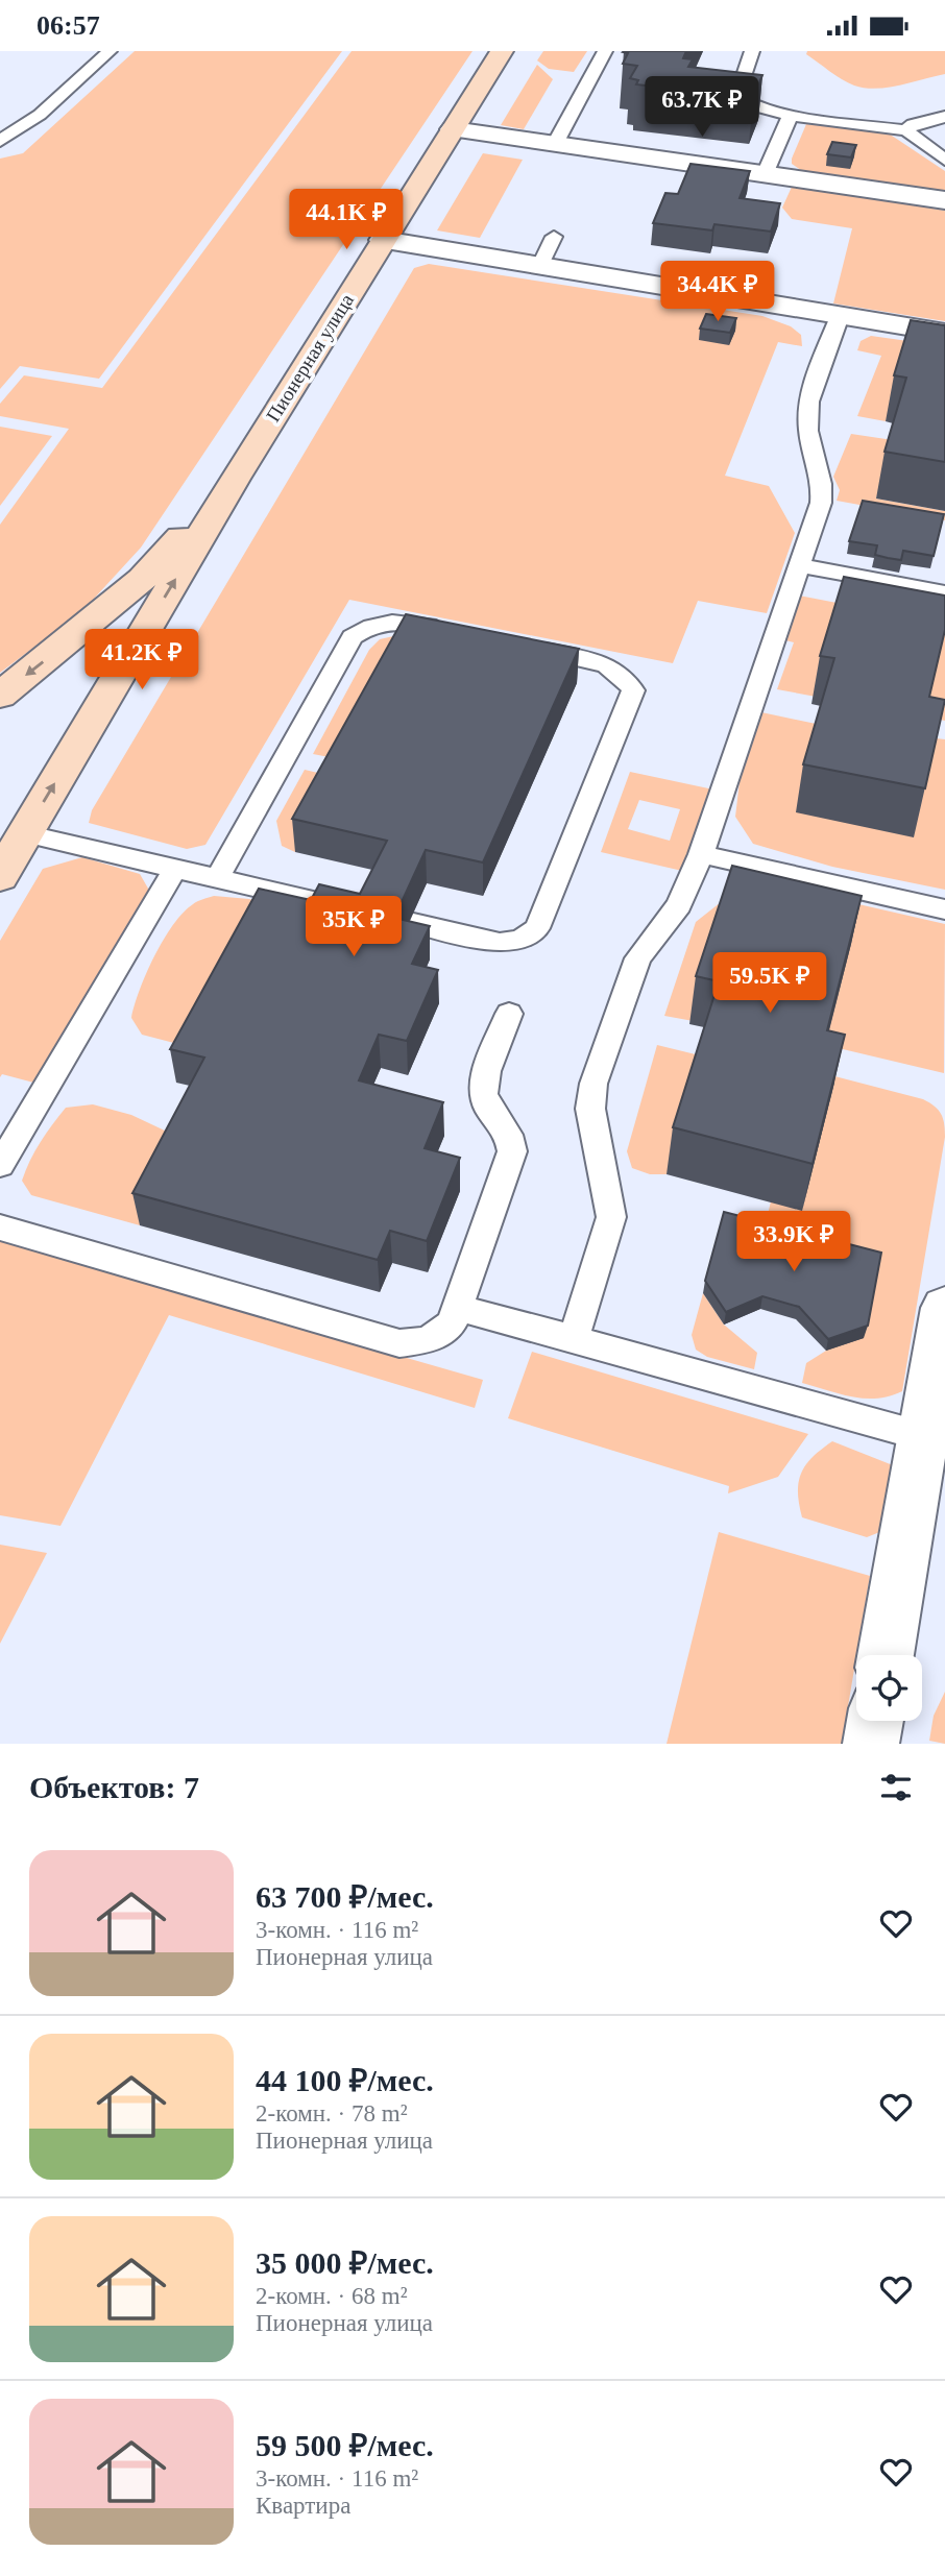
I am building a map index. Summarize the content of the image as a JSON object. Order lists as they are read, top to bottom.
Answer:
{
  "streets": {
    "street": ["Пионерная улица"]
  },
  "page": {
    "status": "06:57",
    "price": [
      "63.7K ₽",
      "44.1K ₽",
      "34.4K ₽",
      "41.2K ₽",
      "35K ₽",
      "59.5K ₽",
      "33.9K ₽"
    ],
    "heading": "Объектов: 7",
    "list": [
      {
        "name": "63 700 ₽/мес.",
        "note": "3-комн. · 116 m² · Пионерная улица"
      },
      {
        "name": "44 100 ₽/мес.",
        "note": "2-комн. · 78 m² · Пионерная улица"
      },
      {
        "name": "35 000 ₽/мес.",
        "note": "2-комн. · 68 m² · Пионерная улица"
      },
      {
        "name": "59 500 ₽/мес.",
        "note": "3-комн. · 116 m² · Квартира"
      }
    ]
  }
}
